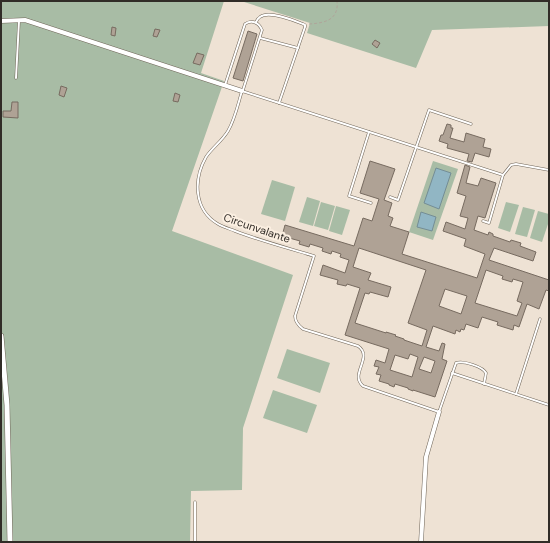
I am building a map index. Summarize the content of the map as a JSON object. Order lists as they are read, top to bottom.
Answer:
{
  "streets": {
    "lane": ["Circunvalante"]
  }
}
